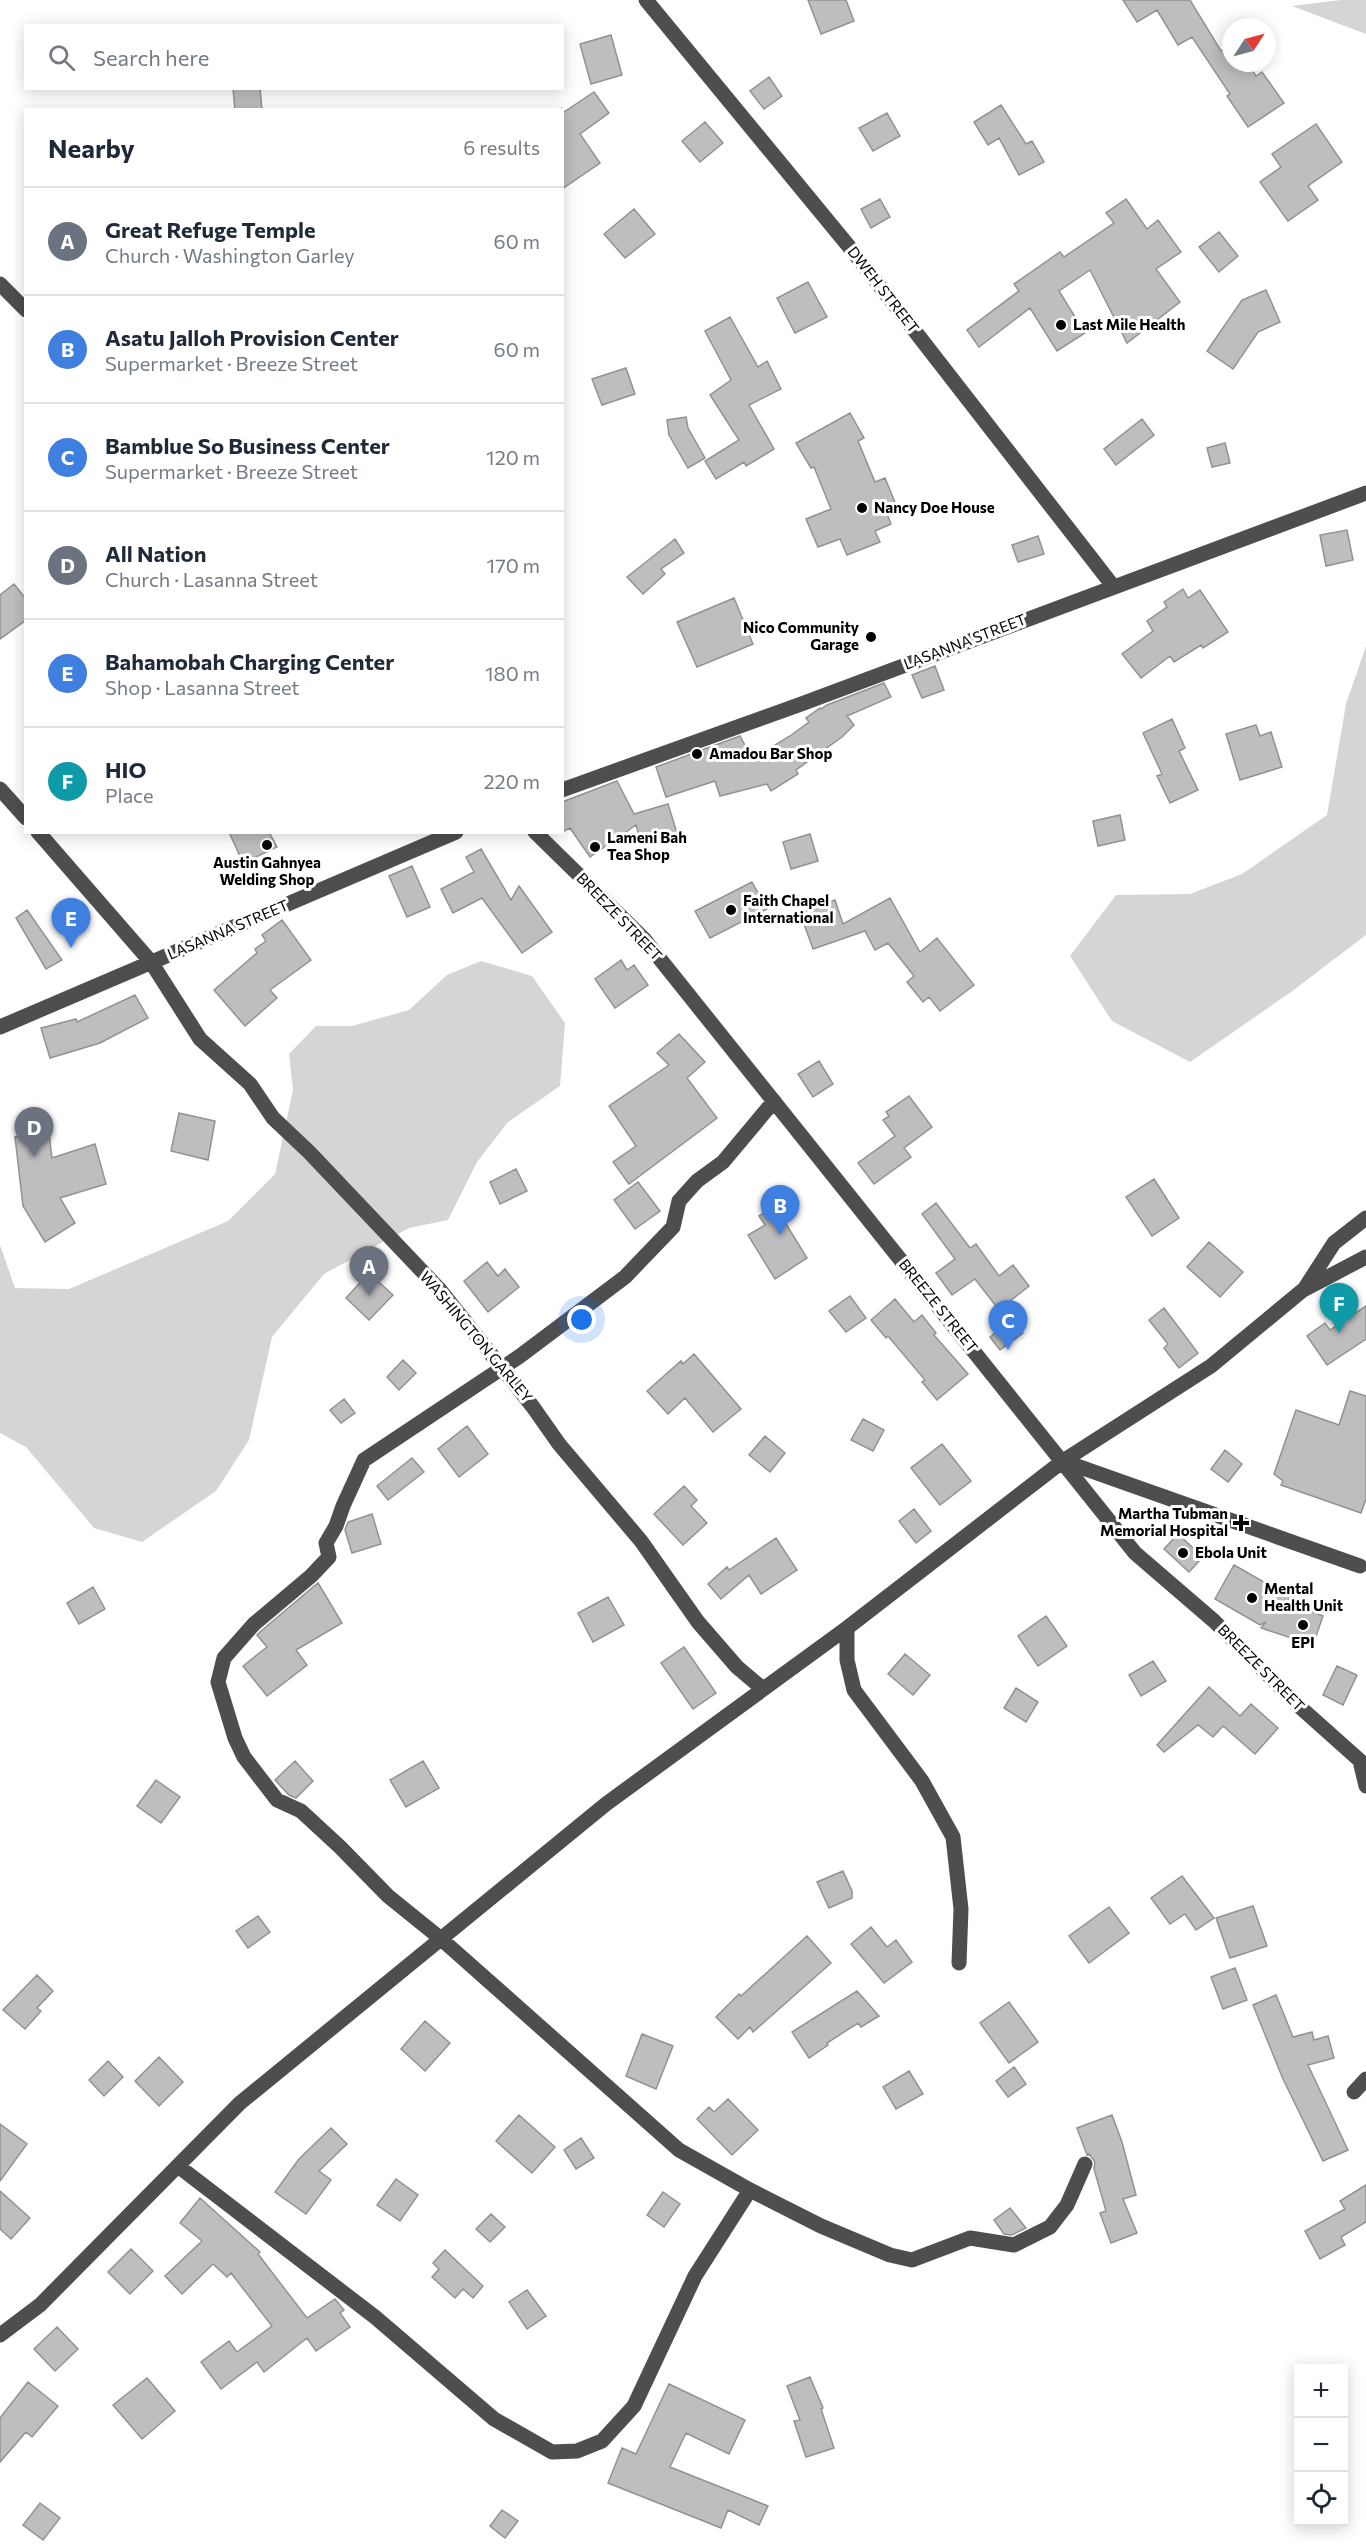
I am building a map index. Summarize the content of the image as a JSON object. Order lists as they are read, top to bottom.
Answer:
{
  "streets": {
    "street": [
      "DWEH STREET",
      "LASANNA STREET",
      "BREEZE STREET",
      "WASHINGTON GARLEY"
    ]
  },
  "crossings": [
    ["DWEH STREET", "LASANNA STREET"],
    ["LASANNA STREET", "WASHINGTON GARLEY"]
  ],
  "places": {
    "other": [
      "Last Mile Health",
      "Nancy Doe House",
      "Nico Community Garage",
      "Amadou Bar Shop",
      "Austin Gahnyea Welding Shop",
      "Lameni Bah Tea Shop",
      "Faith Chapel International",
      "Ebola Unit",
      "Mental Health Unit",
      "EPI"
    ],
    "health": ["Martha Tubman Memorial Hospital"]
  },
  "north": "top right",
  "page": {
    "search": "Search here",
    "heading": ["Nearby", "6 results"],
    "list": [
      {
        "mark": "A",
        "name": "Great Refuge Temple",
        "note": "Church · Washington Garley",
        "value": "60 m"
      },
      {
        "mark": "B",
        "name": "Asatu Jalloh Provision Center",
        "note": "Supermarket · Breeze Street",
        "value": "60 m"
      },
      {
        "mark": "C",
        "name": "Bamblue So Business Center",
        "note": "Supermarket · Breeze Street",
        "value": "120 m"
      },
      {
        "mark": "D",
        "name": "All Nation",
        "note": "Church · Lasanna Street",
        "value": "170 m"
      },
      {
        "mark": "E",
        "name": "Bahamobah Charging Center",
        "note": "Shop · Lasanna Street",
        "value": "180 m"
      },
      {
        "mark": "F",
        "name": "HIO",
        "note": "Place",
        "value": "220 m"
      }
    ],
    "pins": [
      "E",
      "D",
      "B",
      "A",
      "F",
      "C"
    ],
    "map_buttons": ["+", "−"]
  }
}
